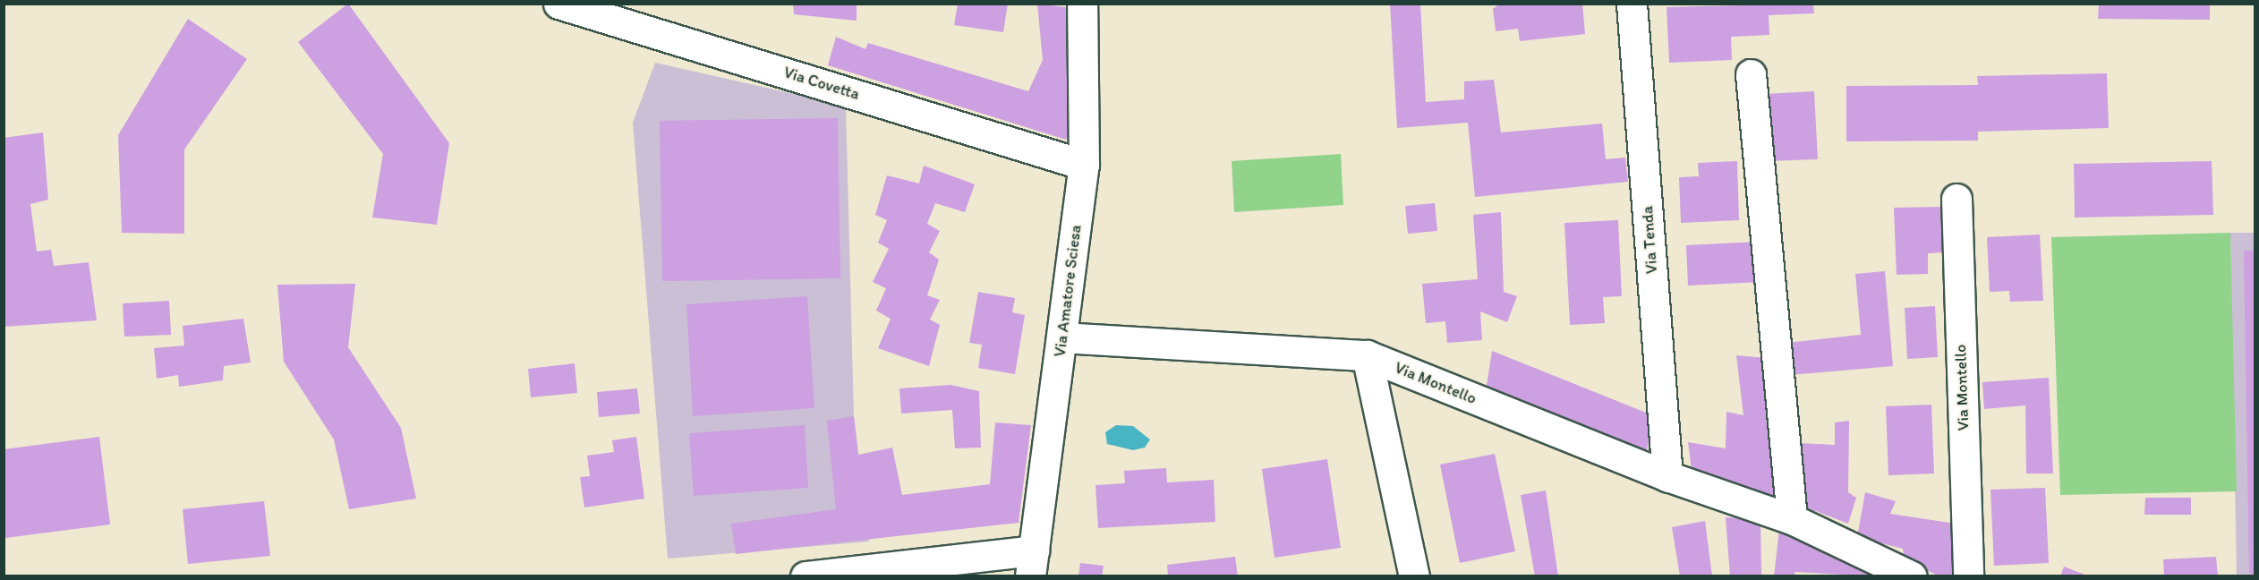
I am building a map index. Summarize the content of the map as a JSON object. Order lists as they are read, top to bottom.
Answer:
{
  "streets": {
    "street": [
      "Via Covetta",
      "Via Tenda",
      "Via Amatore Sciesa",
      "Via Montello"
    ]
  },
  "crossings": [
    ["Via Covetta", "Via Amatore Sciesa"],
    ["Via Tenda", "Via Montello"],
    ["Via Amatore Sciesa", "Via Montello"]
  ]
}
